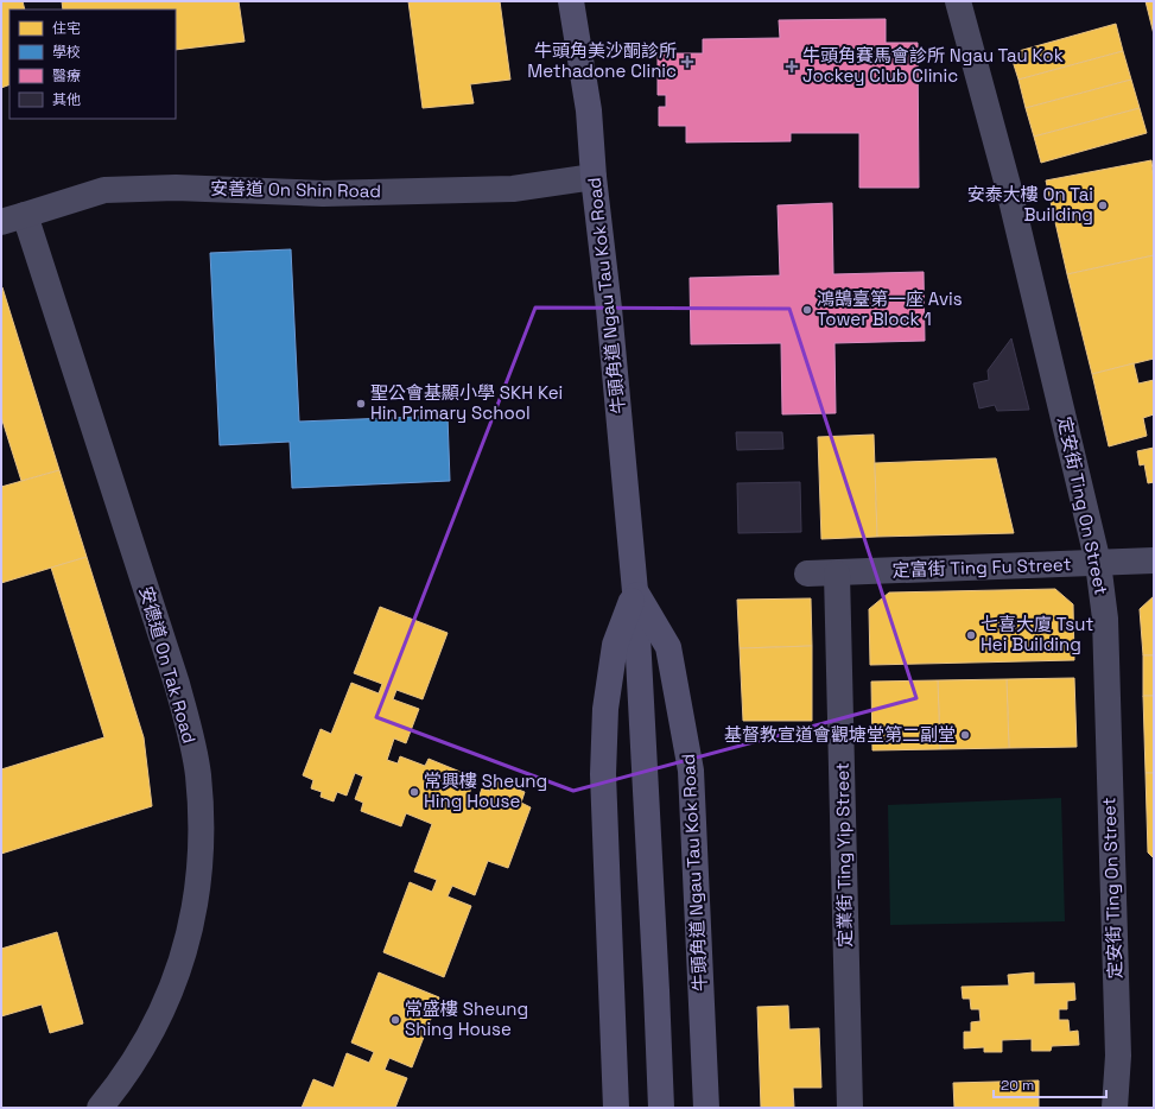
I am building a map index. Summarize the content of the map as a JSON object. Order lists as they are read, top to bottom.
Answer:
{
  "streets": {
    "main road": ["牛頭角道 Ngau Tau Kok Road"],
    "street": [
      "安善道 On Shin Road",
      "定安街 Ting On Street",
      "定富街 Ting Fu Street",
      "安德道 On Tak Road",
      "定業街 Ting Yip Street"
    ]
  },
  "crossings": [
    ["安善道 On Shin Road", "牛頭角道 Ngau Tau Kok Road"],
    ["安善道 On Shin Road", "安德道 On Tak Road"],
    ["定安街 Ting On Street", "定富街 Ting Fu Street"],
    ["定富街 Ting Fu Street", "定業街 Ting Yip Street"]
  ],
  "places": {
    "health": ["牛頭角美沙酮診所 Methadone Clinic", "牛頭角賽馬會診所 Ngau Tau Kok Jockey Club Clinic"],
    "other": [
      "安泰大樓 On Tai Building",
      "鴻鵠臺第一座 Avis Tower Block 1",
      "聖公會基顯小學 SKH Kei Hin Primary School",
      "七喜大廈 Tsut Hei Building",
      "基督教宣道會觀塘堂第二副堂",
      "常興樓 Sheung Hing House",
      "常盛樓 Sheung Shing House"
    ]
  },
  "legend": [
    "住宅",
    "學校",
    "醫療",
    "其他"
  ],
  "scale_bar": "20 m"
}
